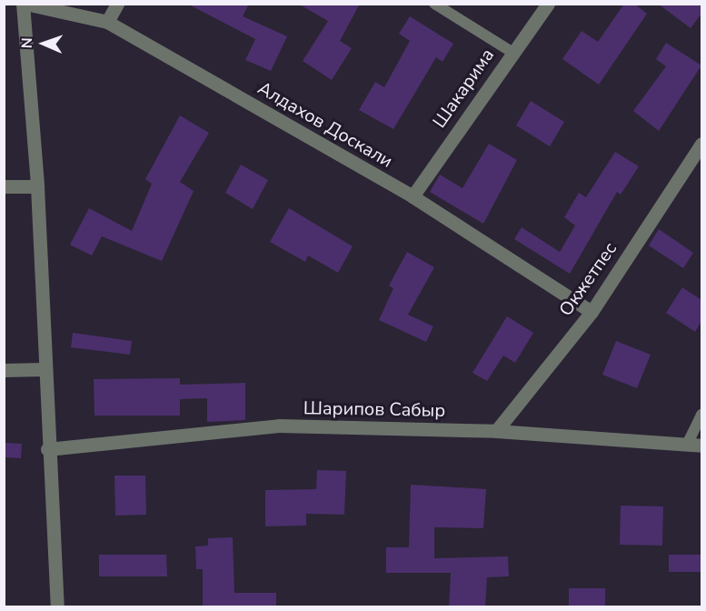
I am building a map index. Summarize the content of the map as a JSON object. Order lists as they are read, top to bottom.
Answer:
{
  "streets": {
    "street": [
      "Шакарима",
      "Алдахов Доскали",
      "Окжетпес",
      "Шарипов Сабыр"
    ]
  },
  "crossings": [
    ["Шакарима", "Алдахов Доскали"],
    ["Алдахов Доскали", "Окжетпес"],
    ["Окжетпес", "Шарипов Сабыр"]
  ],
  "north": "left"
}
